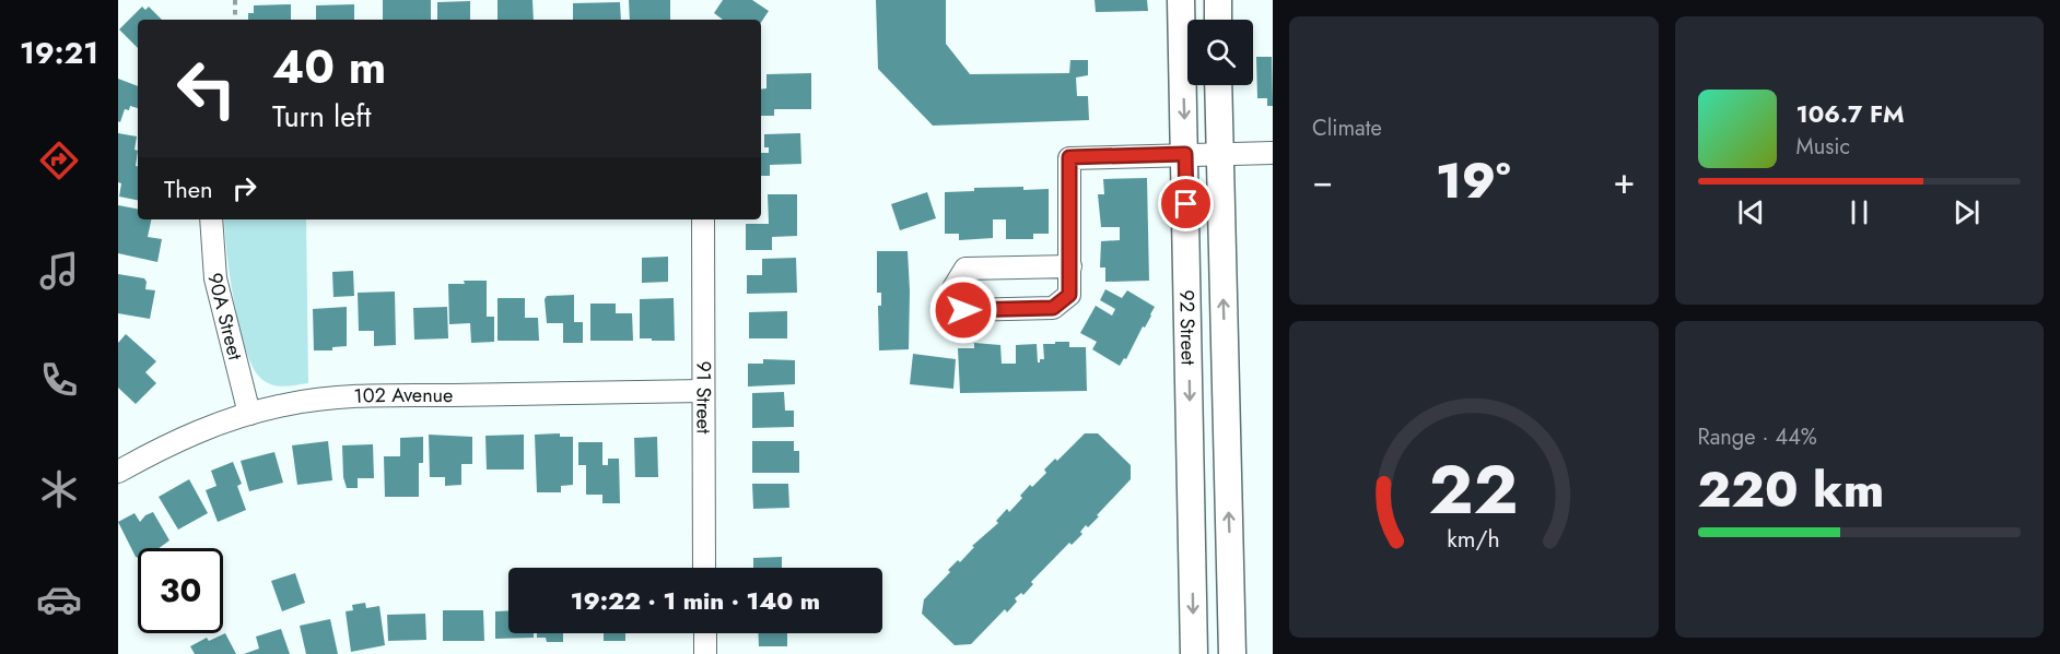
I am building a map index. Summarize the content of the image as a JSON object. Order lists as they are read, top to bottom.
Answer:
{
  "streets": {
    "main road": ["92 Street"],
    "street": ["90A Street", "102 Avenue", "91 Street"]
  },
  "crossings": [
    ["90A Street", "102 Avenue"],
    ["102 Avenue", "91 Street"]
  ],
  "page": {
    "tabs": "19:21",
    "tile": [
      "Climate",
      ["Range · 44%", "220 km"]
    ],
    "turn": ["40 m", "Turn left"],
    "song": ["106.7 FM", "Music"],
    "heat": ["−", "19°", "+"],
    "then": "Then",
    "limit": "30",
    "trip": "19:22 · 1 min · 140 m",
    "gauge": ["22", "km/h"]
  }
}
